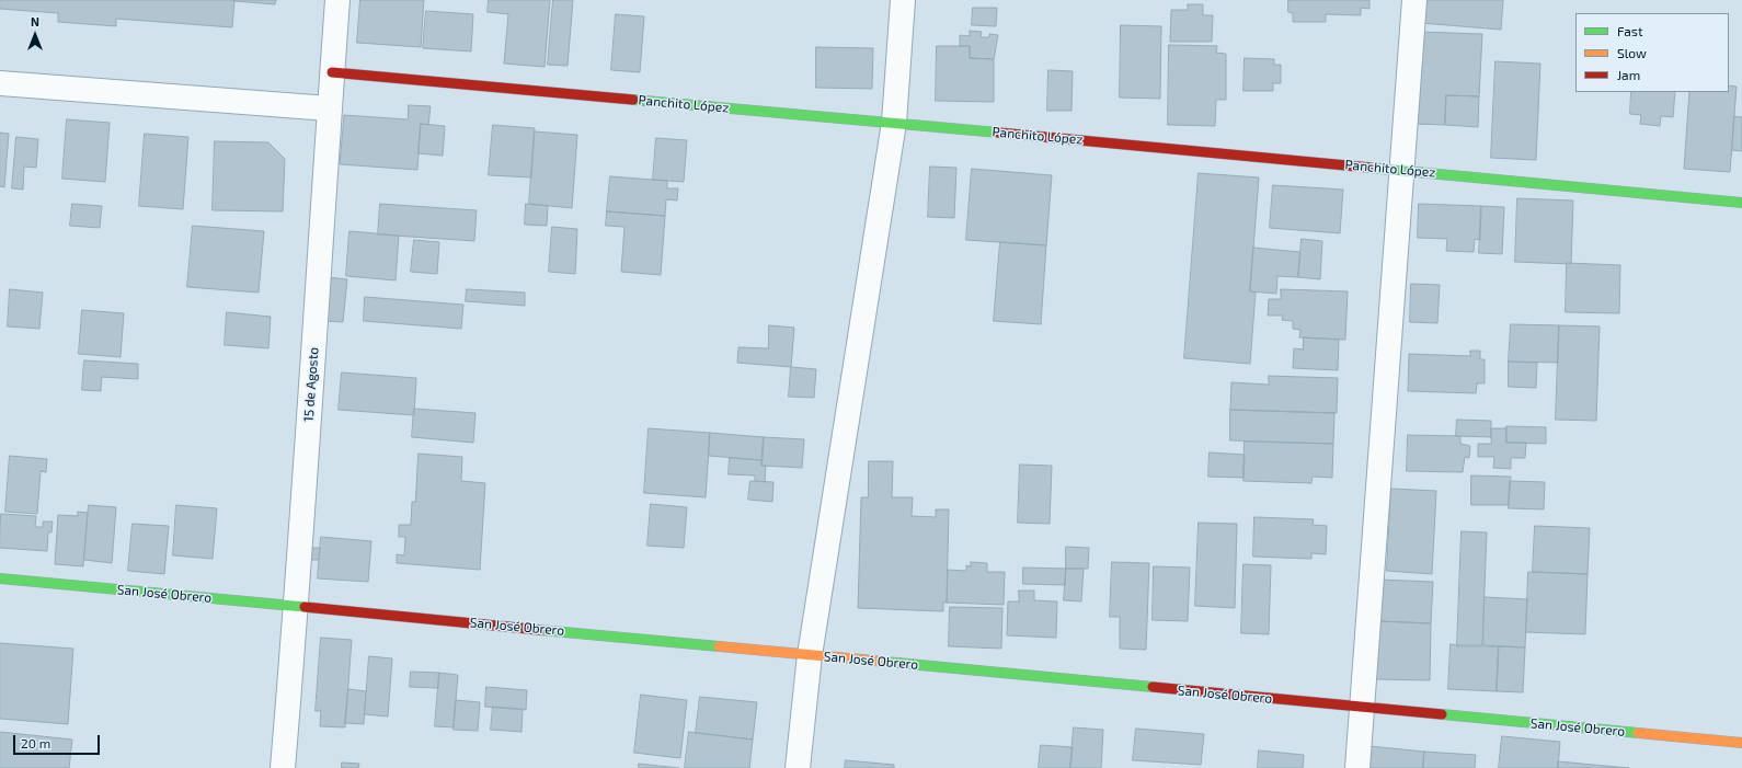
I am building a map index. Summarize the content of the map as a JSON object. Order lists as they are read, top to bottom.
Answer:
{
  "streets": {
    "street": ["Panchito López", "15 de Agosto", "San José Obrero"]
  },
  "crossings": [
    ["Panchito López", "15 de Agosto"],
    ["15 de Agosto", "San José Obrero"]
  ],
  "legend": ["Fast", "Slow", "Jam"],
  "scale_bar": "20 m",
  "north": "top"
}
